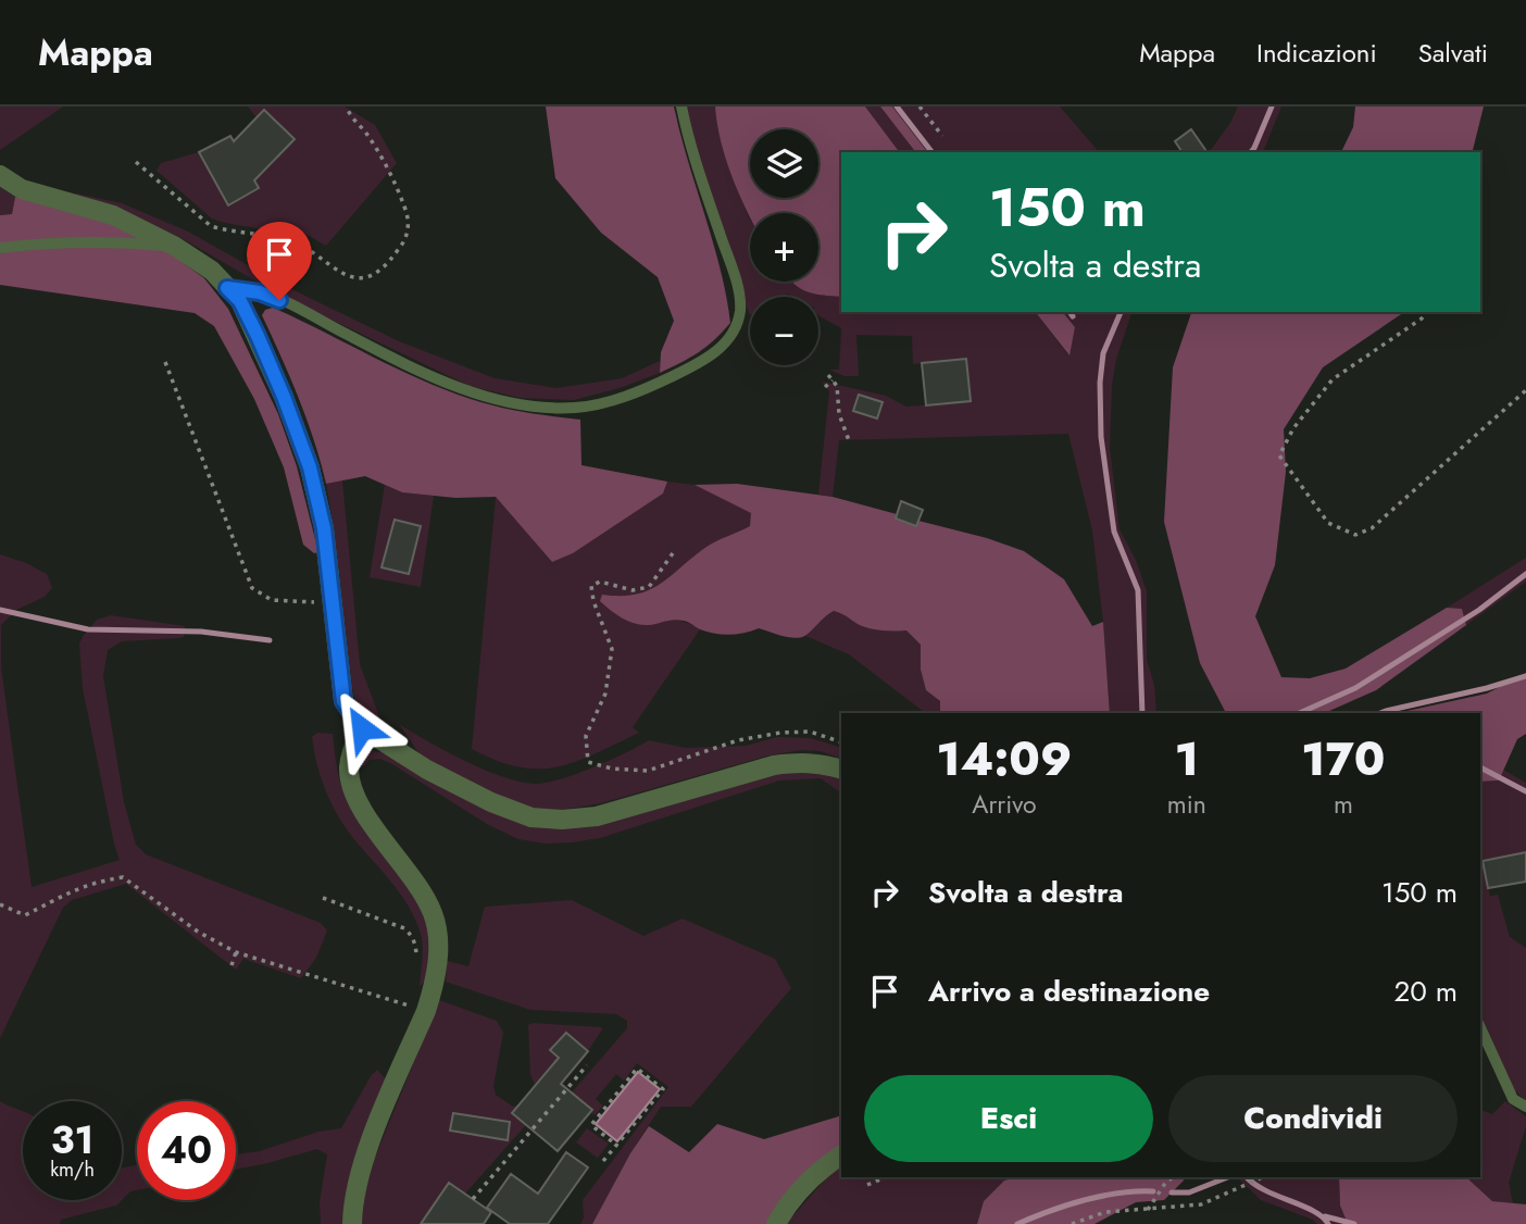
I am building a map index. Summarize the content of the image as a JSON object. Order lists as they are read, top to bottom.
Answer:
{
  "page": {
    "header": "Mappa",
    "nav": ["Mappa", "Indicazioni", "Salvati"],
    "map_buttons": ["+", "−"],
    "turn": ["150 m", "Svolta a destra"],
    "eta": [
      "14:09",
      "Arrivo",
      "1",
      "min",
      "170",
      "m"
    ],
    "list": [
      {
        "name": "Svolta a destra",
        "value": "150 m"
      },
      {
        "name": "Arrivo a destinazione",
        "value": "20 m"
      }
    ],
    "buttons": ["Esci", "Condividi"],
    "speed": "31 km/h",
    "limit": "40"
  }
}
